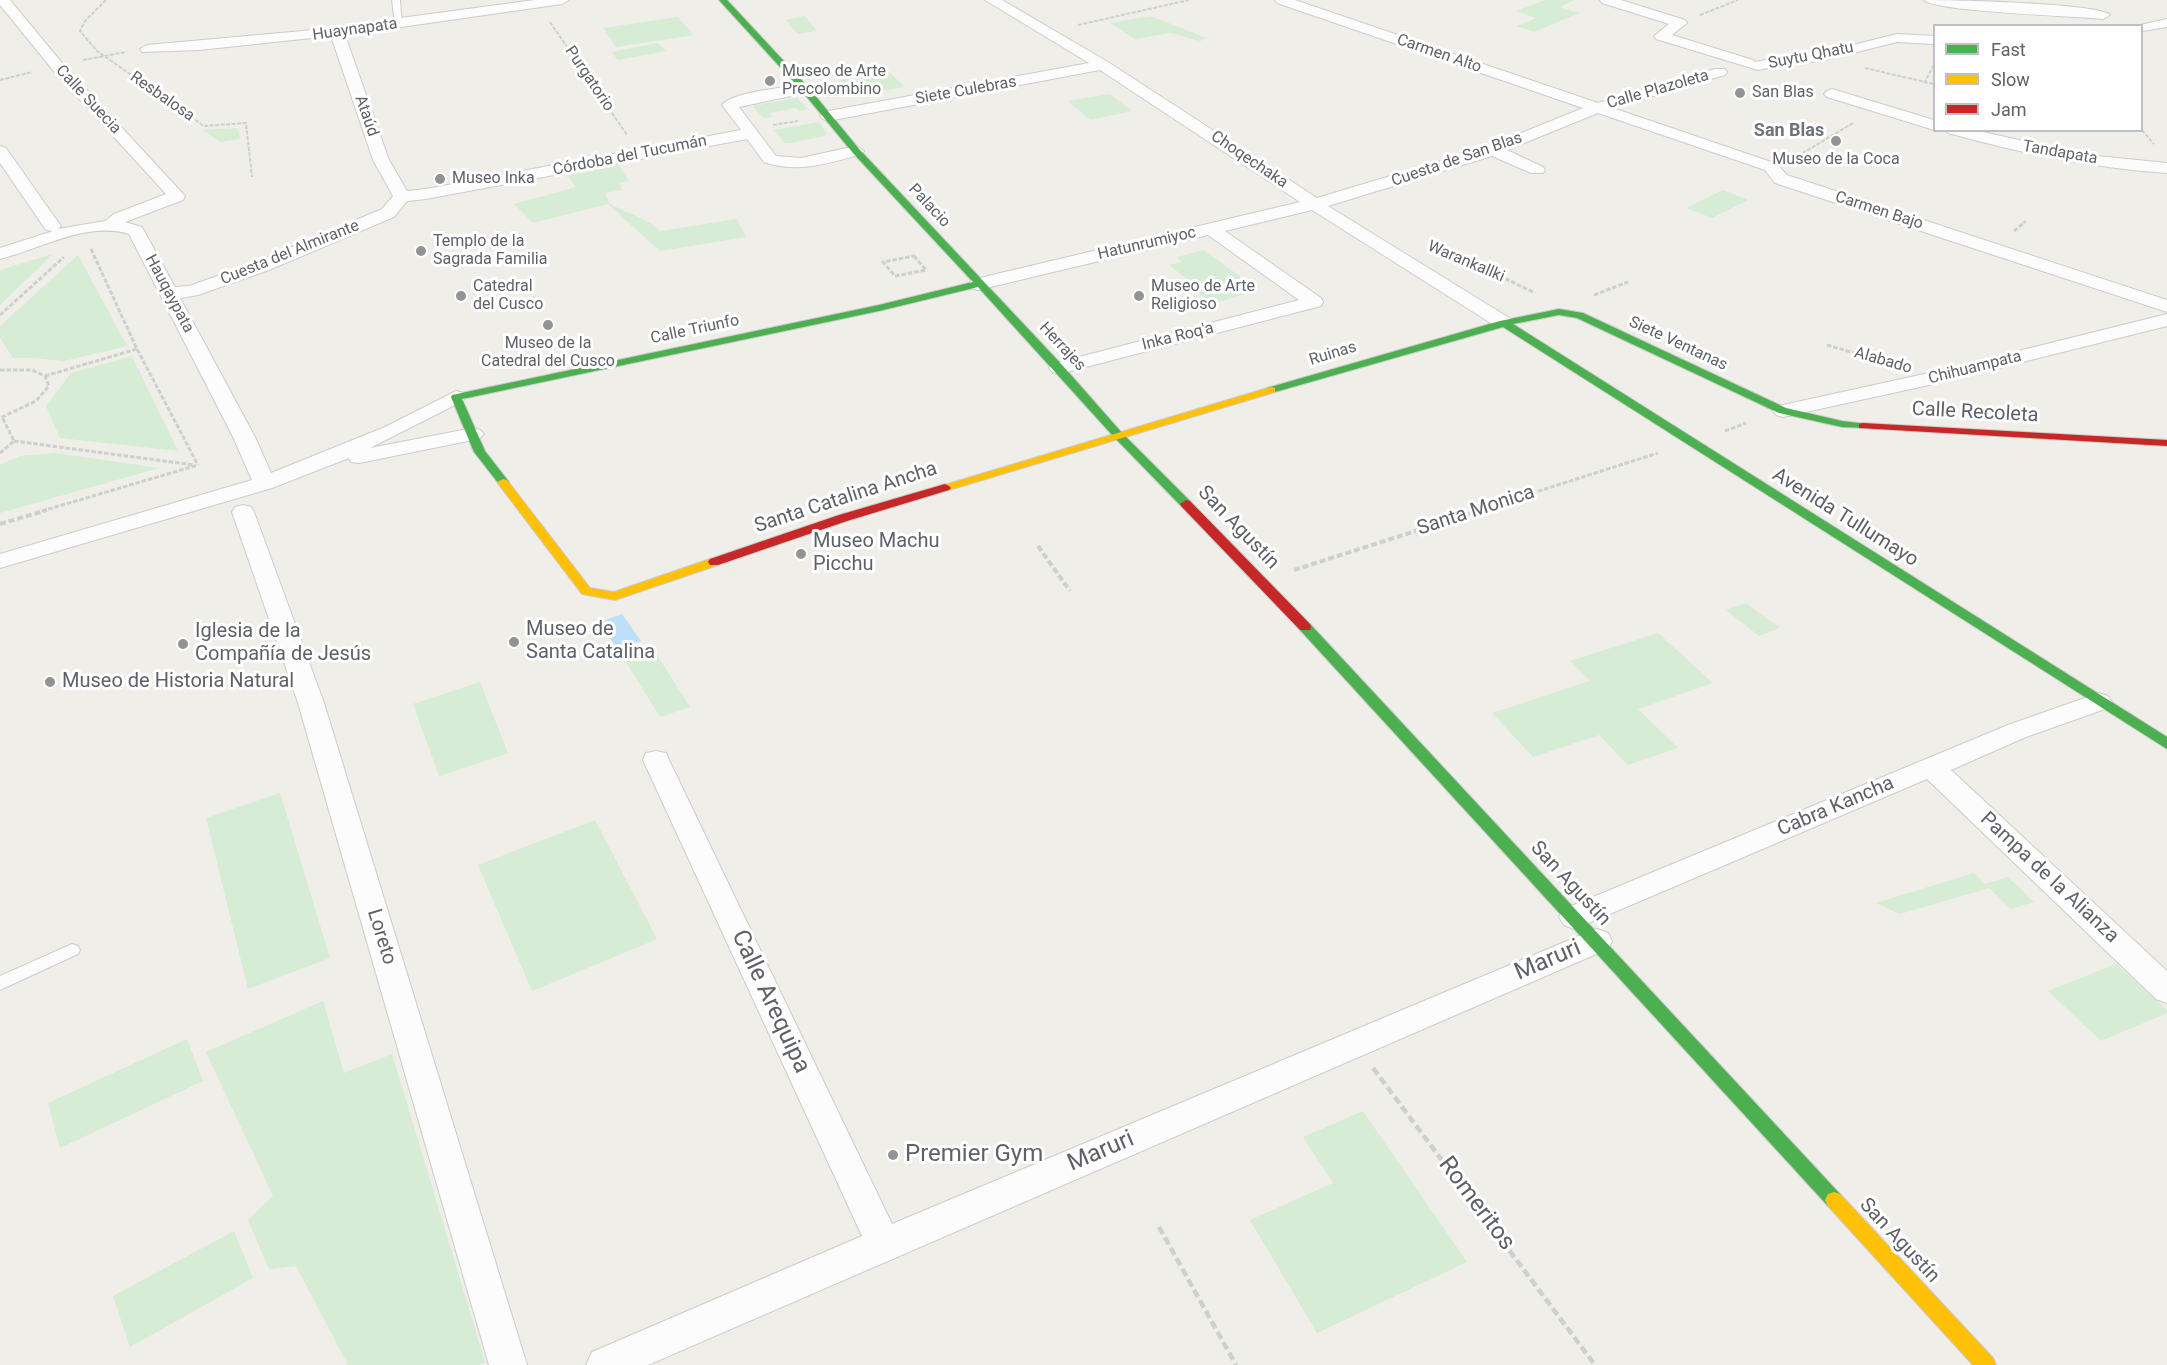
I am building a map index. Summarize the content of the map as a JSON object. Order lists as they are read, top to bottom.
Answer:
{
  "streets": {
    "street": [
      "Huaynapata",
      "Carmen Alto",
      "Suytu Qhatu",
      "Calle Plazoleta",
      "Siete Culebras",
      "Calle Suecia",
      "Ataúd",
      "Tandapata",
      "Córdoba del Tucumán",
      "Choqechaka",
      "Cuesta de San Blas",
      "Palacio",
      "Carmen Bajo",
      "Hatunrumiyoc",
      "Cuesta del Almirante",
      "Hauqaypata",
      "Calle Triunfo",
      "Inka Roq'a",
      "Siete Ventanas",
      "Herrajes",
      "Ruinas",
      "Chihuampata",
      "Calle Recoleta",
      "Santa Catalina Ancha",
      "Avenida Tullumayo",
      "San Agustín",
      "Cabra Kancha",
      "Pampa de la Alianza",
      "Loreto",
      "Maruri",
      "Calle Arequipa"
    ],
    "path": [
      "Purgatorio",
      "Resbalosa",
      "Warankallki",
      "Alabado",
      "Santa Monica",
      "Romeritos"
    ]
  },
  "crossings": [
    ["Huaynapata", "Purgatorio"],
    ["Huaynapata", "Ataúd"],
    ["Carmen Alto", "Calle Plazoleta"],
    ["Carmen Alto", "Cuesta de San Blas"],
    ["Carmen Alto", "Carmen Bajo"],
    ["Purgatorio", "Córdoba del Tucumán"],
    ["Calle Plazoleta", "Cuesta de San Blas"],
    ["Calle Plazoleta", "Carmen Bajo"],
    ["Siete Culebras", "Choqechaka"],
    ["Siete Culebras", "Palacio"],
    ["Calle Suecia", "Hauqaypata"],
    ["Ataúd", "Córdoba del Tucumán"],
    ["Ataúd", "Cuesta del Almirante"],
    ["Córdoba del Tucumán", "Cuesta del Almirante"],
    ["Choqechaka", "Cuesta de San Blas"],
    ["Choqechaka", "Hatunrumiyoc"],
    ["Choqechaka", "Ruinas"],
    ["Choqechaka", "Avenida Tullumayo"],
    ["Cuesta de San Blas", "Carmen Bajo"],
    ["Cuesta de San Blas", "Hatunrumiyoc"],
    ["Palacio", "Hatunrumiyoc"],
    ["Palacio", "Calle Triunfo"],
    ["Palacio", "Herrajes"],
    ["Hatunrumiyoc", "Calle Triunfo"],
    ["Hatunrumiyoc", "Inka Roq'a"],
    ["Hatunrumiyoc", "Herrajes"],
    ["Cuesta del Almirante", "Hauqaypata"],
    ["Calle Triunfo", "Herrajes"],
    ["Inka Roq'a", "Herrajes"],
    ["Siete Ventanas", "Ruinas"],
    ["Siete Ventanas", "Chihuampata"],
    ["Siete Ventanas", "Calle Recoleta"],
    ["Siete Ventanas", "Santa Monica"],
    ["Herrajes", "Ruinas"],
    ["Herrajes", "Santa Catalina Ancha"],
    ["Herrajes", "San Agustín"],
    ["Ruinas", "Santa Catalina Ancha"],
    ["Ruinas", "Avenida Tullumayo"],
    ["Ruinas", "San Agustín"],
    ["Alabado", "Chihuampata"],
    ["Chihuampata", "Calle Recoleta"],
    ["Chihuampata", "Santa Monica"],
    ["Calle Recoleta", "Santa Monica"],
    ["Santa Catalina Ancha", "San Agustín"],
    ["Santa Monica", "Avenida Tullumayo"],
    ["Santa Monica", "San Agustín"],
    ["Avenida Tullumayo", "Cabra Kancha"],
    ["San Agustín", "Cabra Kancha"],
    ["San Agustín", "Maruri"],
    ["Cabra Kancha", "Pampa de la Alianza"],
    ["Maruri", "Calle Arequipa"],
    ["Maruri", "Romeritos"]
  ],
  "districts": ["San Blas"],
  "places": [
    "Museo de Arte Precolombino",
    "San Blas",
    "Museo de la Coca",
    "Museo Inka",
    "Templo de la Sagrada Familia",
    "Catedral del Cusco",
    "Museo de Arte Religioso",
    "Museo de la Catedral del Cusco",
    "Museo Machu Picchu",
    "Museo de Santa Catalina",
    "Iglesia de la Compañía de Jesús",
    "Museo de Historia Natural",
    "Premier Gym"
  ],
  "legend": ["Fast", "Slow", "Jam"]
}
